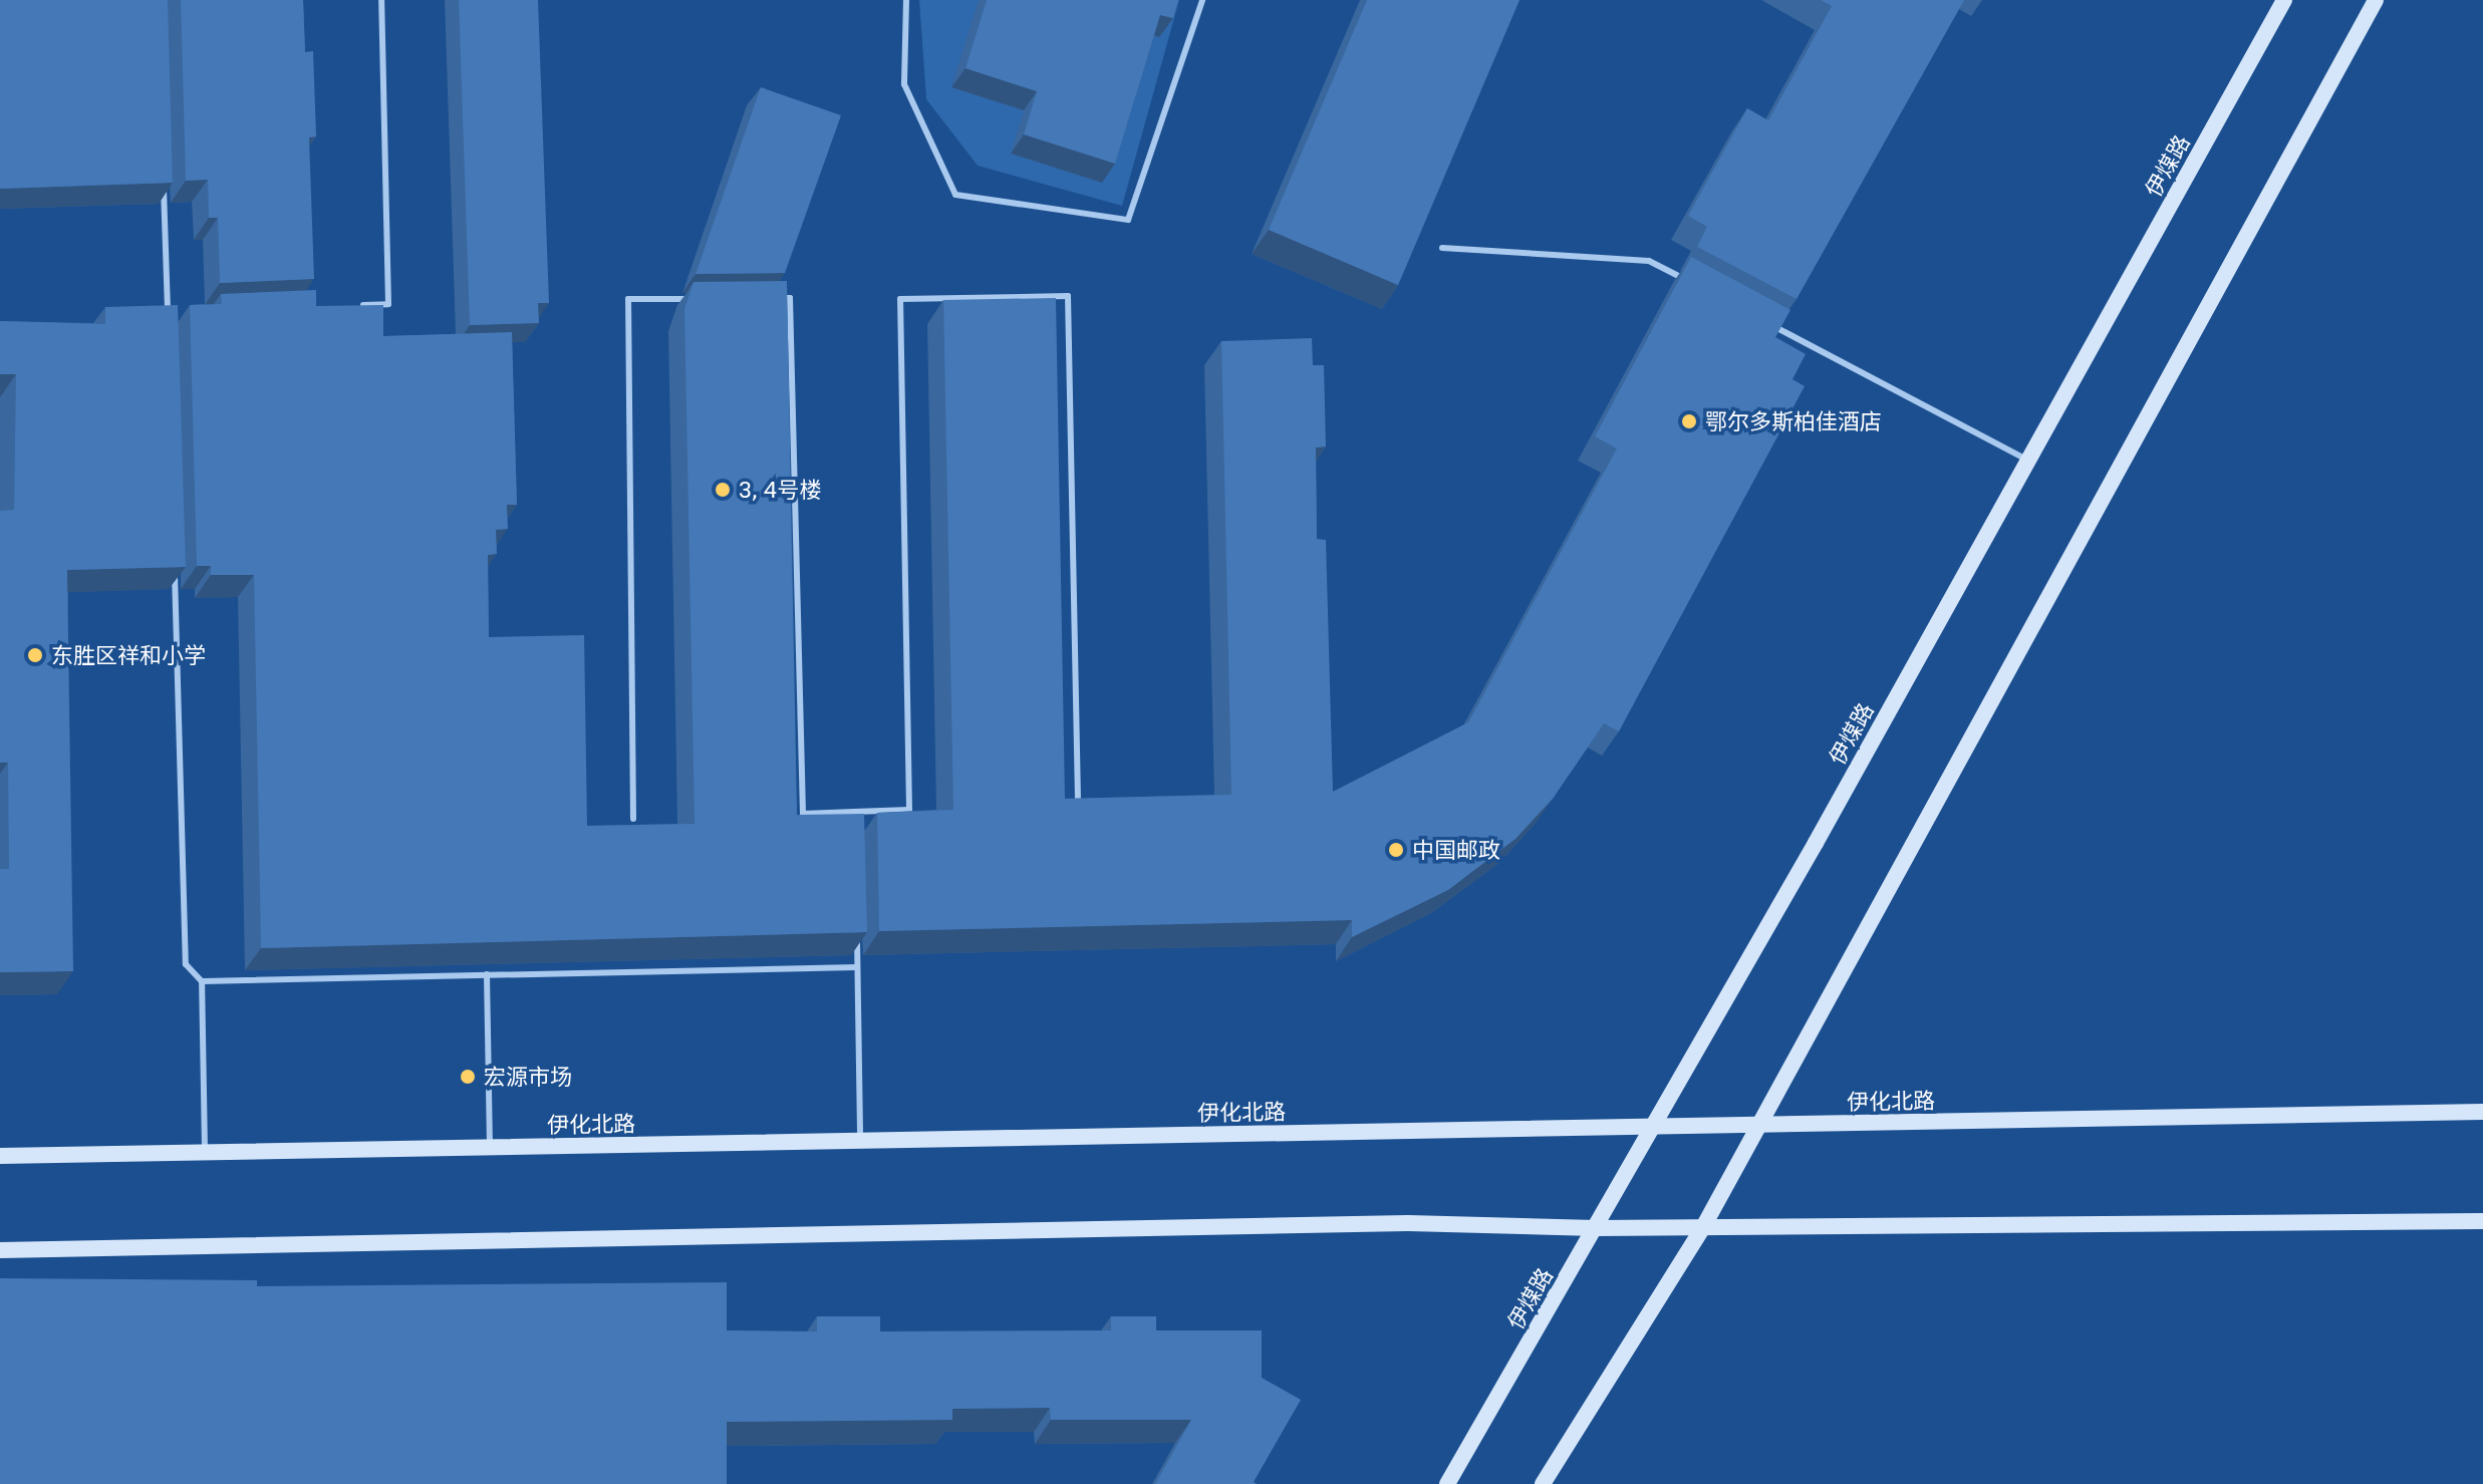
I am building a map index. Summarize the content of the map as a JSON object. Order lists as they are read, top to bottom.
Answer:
{
  "streets": {
    "street": ["伊煤路", "伊化北路"]
  },
  "crossings": [
    ["伊煤路", "伊化北路"]
  ],
  "places": [
    "鄂尔多斯柏佳酒店",
    "3, 4号楼",
    "东胜区祥和小学",
    "中国邮政",
    "宏源市场"
  ]
}
